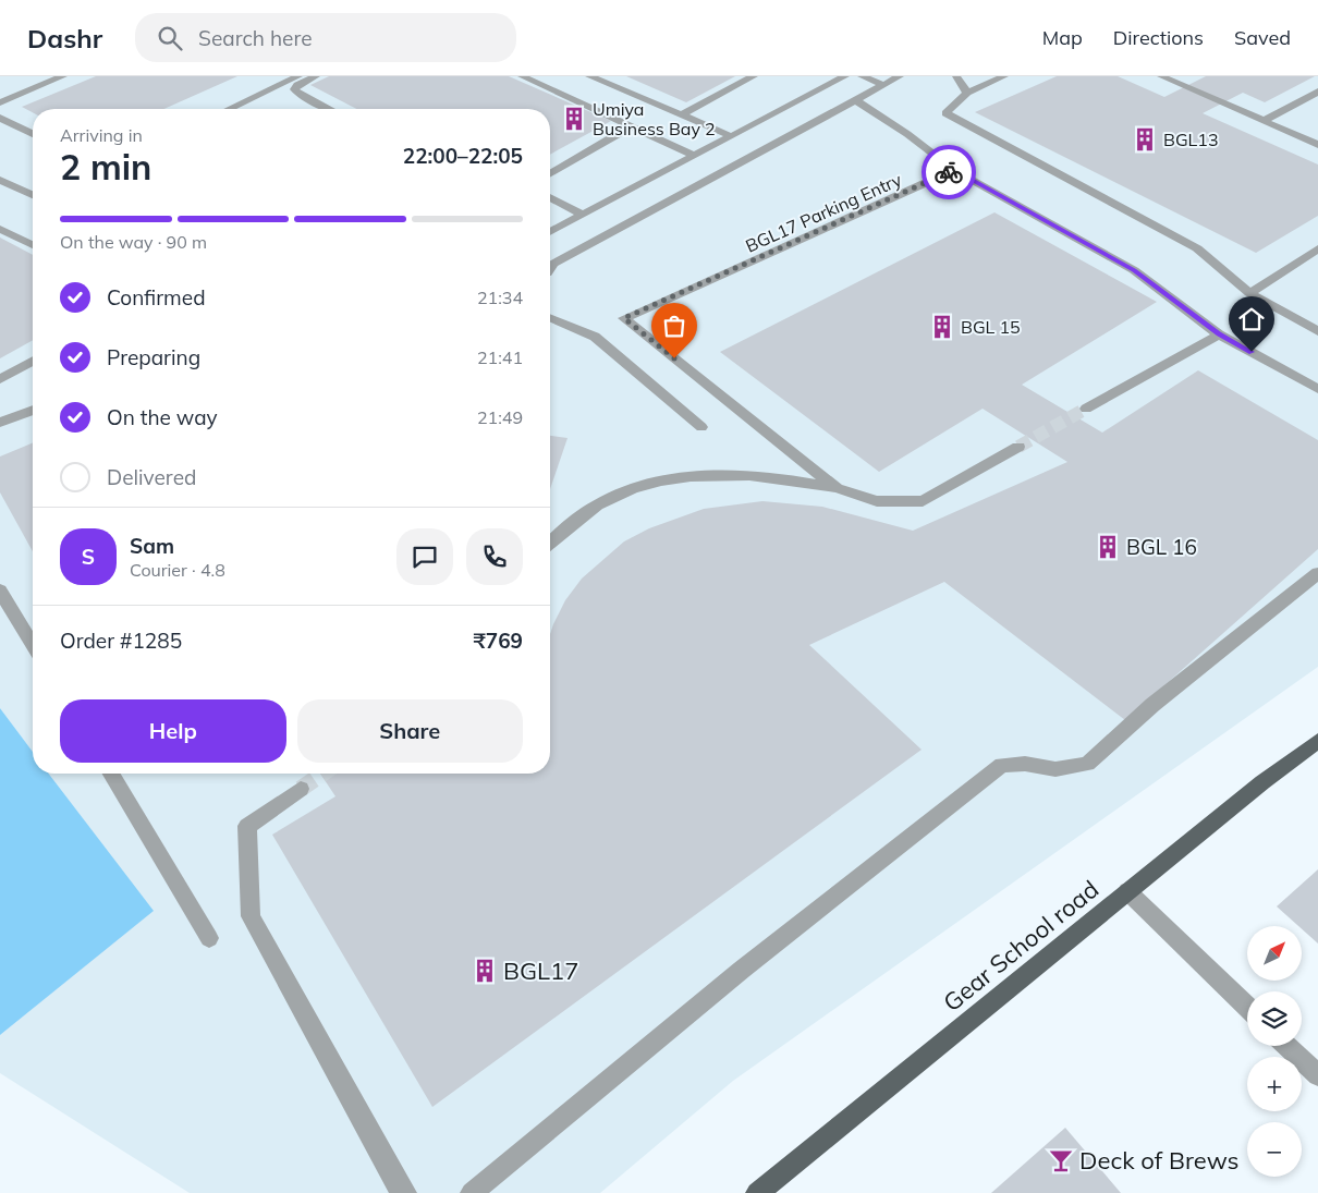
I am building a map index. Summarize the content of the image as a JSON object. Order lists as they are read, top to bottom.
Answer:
{
  "streets": {
    "main road": ["Gear School road"],
    "street": ["BGL17 Parking Entry"]
  },
  "places": {
    "building": [
      "Umiya Business Bay 2",
      "BGL13",
      "BGL 15",
      "BGL 16",
      "BGL17"
    ],
    "bar": ["Deck of Brews"]
  },
  "north": "top right",
  "page": {
    "header": "Dashr",
    "search": "Search here",
    "nav": ["Map", "Directions", "Saved"],
    "heading": ["2 min", "Arriving in", "22:00–22:05"],
    "panel": [
      "Sam",
      "Courier · 4.8",
      "Order #1285",
      "₹769"
    ],
    "bar": "On the way · 90 m",
    "list": [
      ["Confirmed", "21:34"],
      ["Preparing", "21:41"],
      ["On the way", "21:49"],
      "Delivered"
    ],
    "round": "S",
    "buttons": ["Help", "Share"],
    "map_buttons": ["+", "−"]
  }
}
